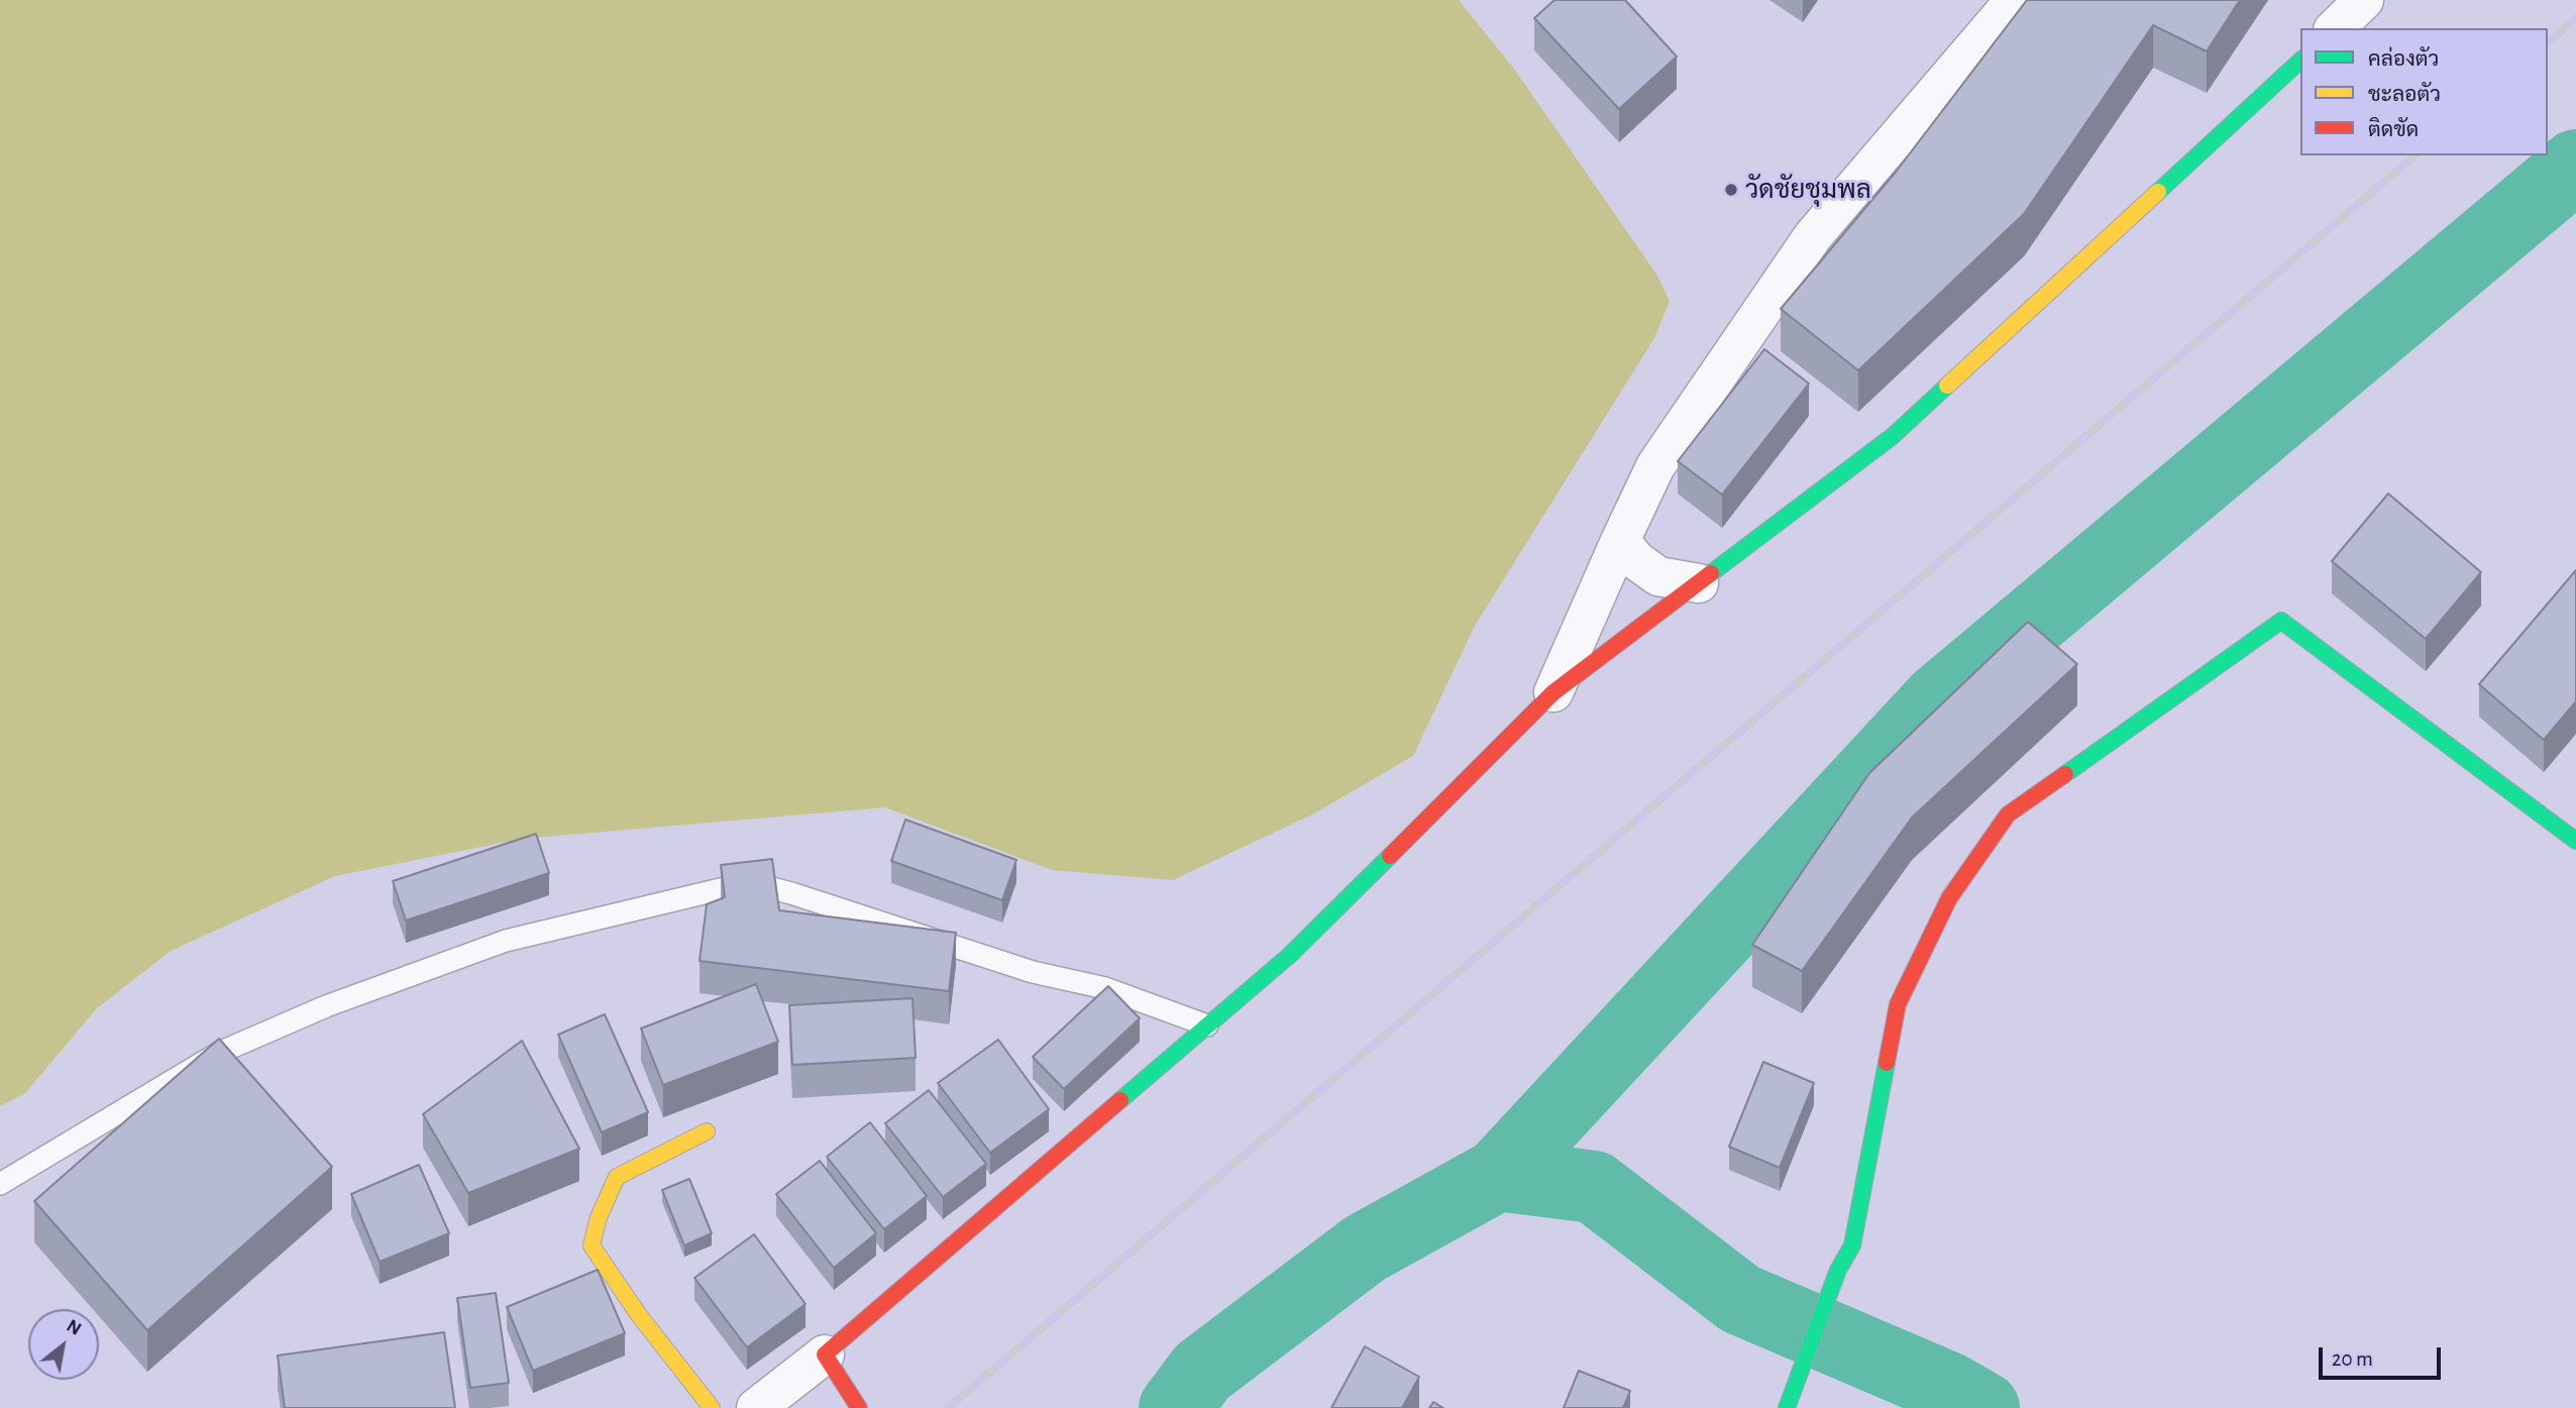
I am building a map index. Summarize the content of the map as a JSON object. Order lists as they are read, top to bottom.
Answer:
{
  "places": ["วัดชัยชุมพล"],
  "legend": ["คล่องตัว", "ชะลอตัว", "ติดขัด"],
  "scale_bar": "20 m",
  "north": "top right"
}
